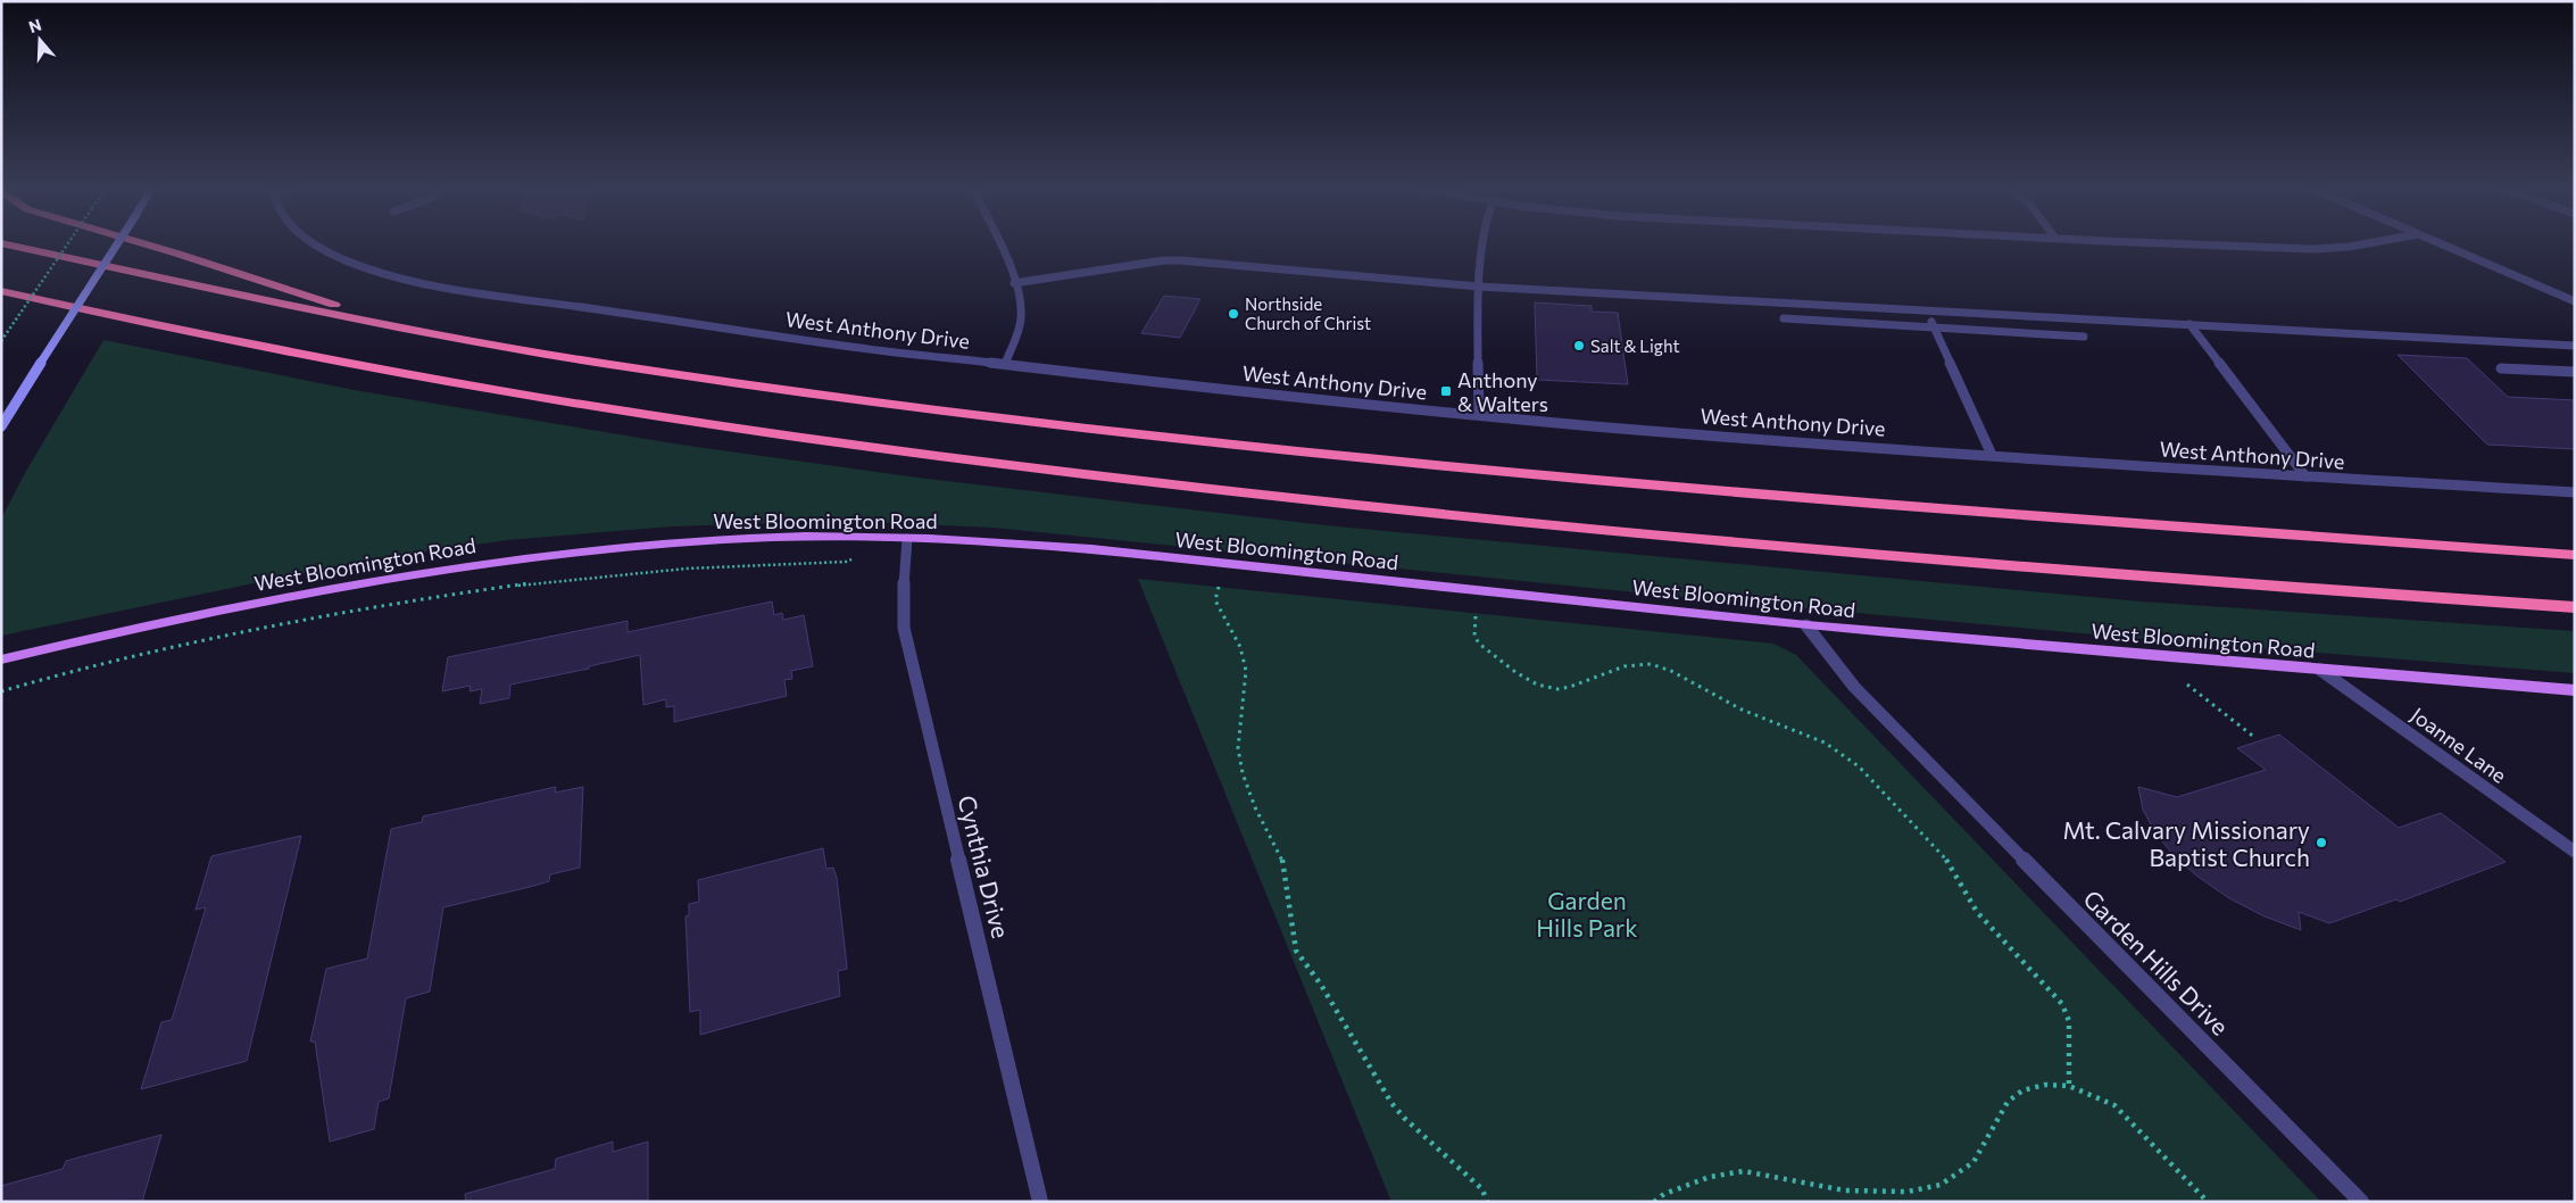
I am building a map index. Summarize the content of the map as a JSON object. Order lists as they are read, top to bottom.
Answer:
{
  "streets": {
    "main road": ["West Bloomington Road"],
    "street": [
      "West Anthony Drive",
      "Joanne Lane",
      "Cynthia Drive",
      "Garden Hills Drive"
    ]
  },
  "crossings": [
    ["West Bloomington Road", "Joanne Lane"],
    ["West Bloomington Road", "Cynthia Drive"],
    ["West Bloomington Road", "Garden Hills Drive"]
  ],
  "parks": ["Garden Hills Park"],
  "places": {
    "other": ["Northside Church of Christ", "Salt & Light", "Mt. Calvary Missionary Baptist Church"],
    "transit": ["Anthony & Walters"]
  },
  "north": "top"
}
